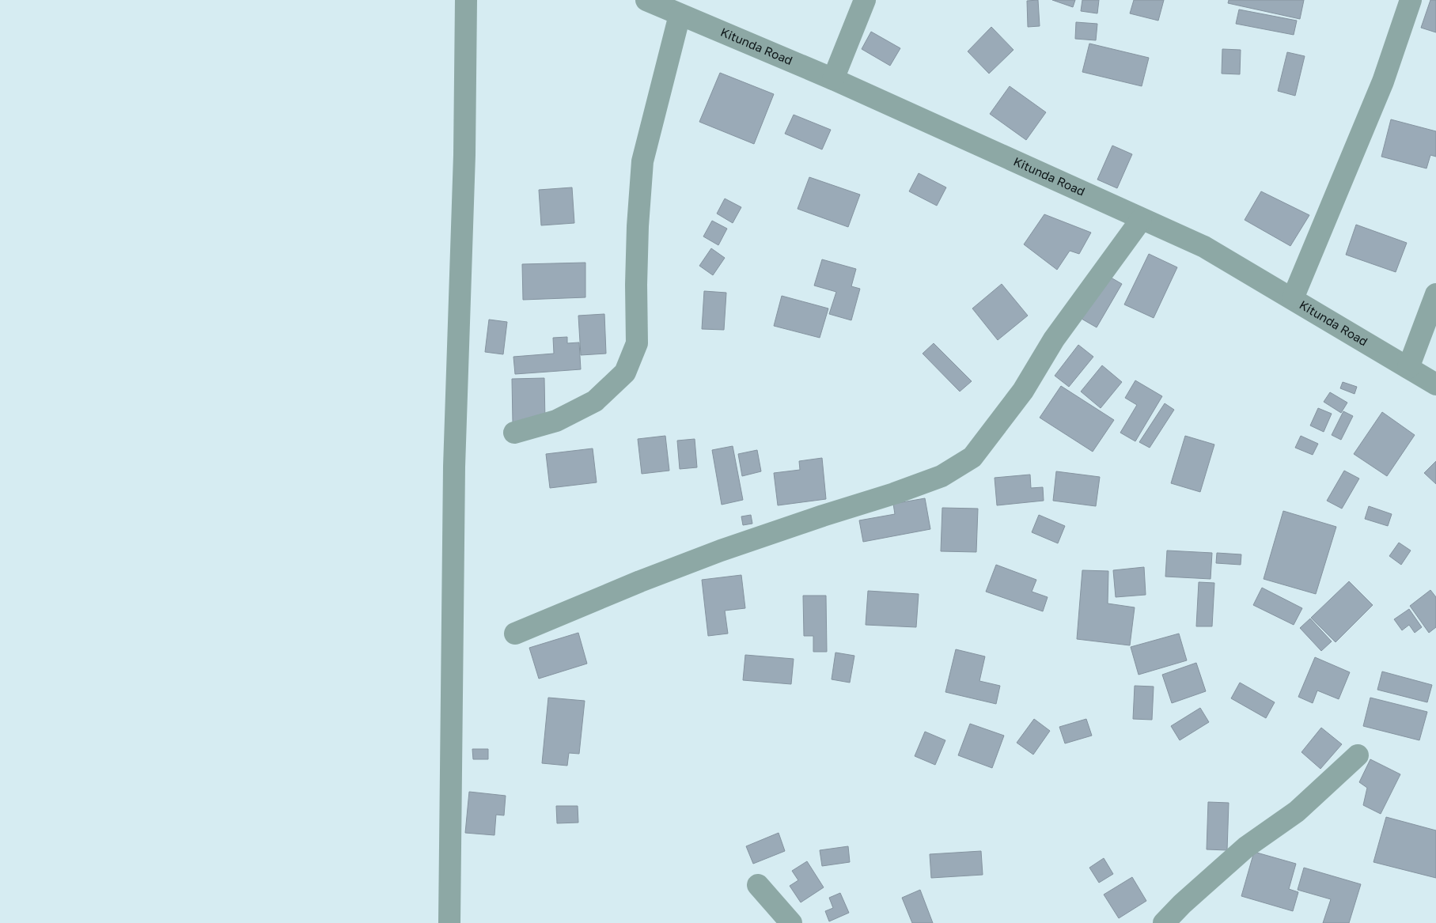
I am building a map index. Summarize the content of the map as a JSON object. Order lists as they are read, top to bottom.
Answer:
{
  "streets": {
    "street": ["Kitunda Road"]
  }
}
